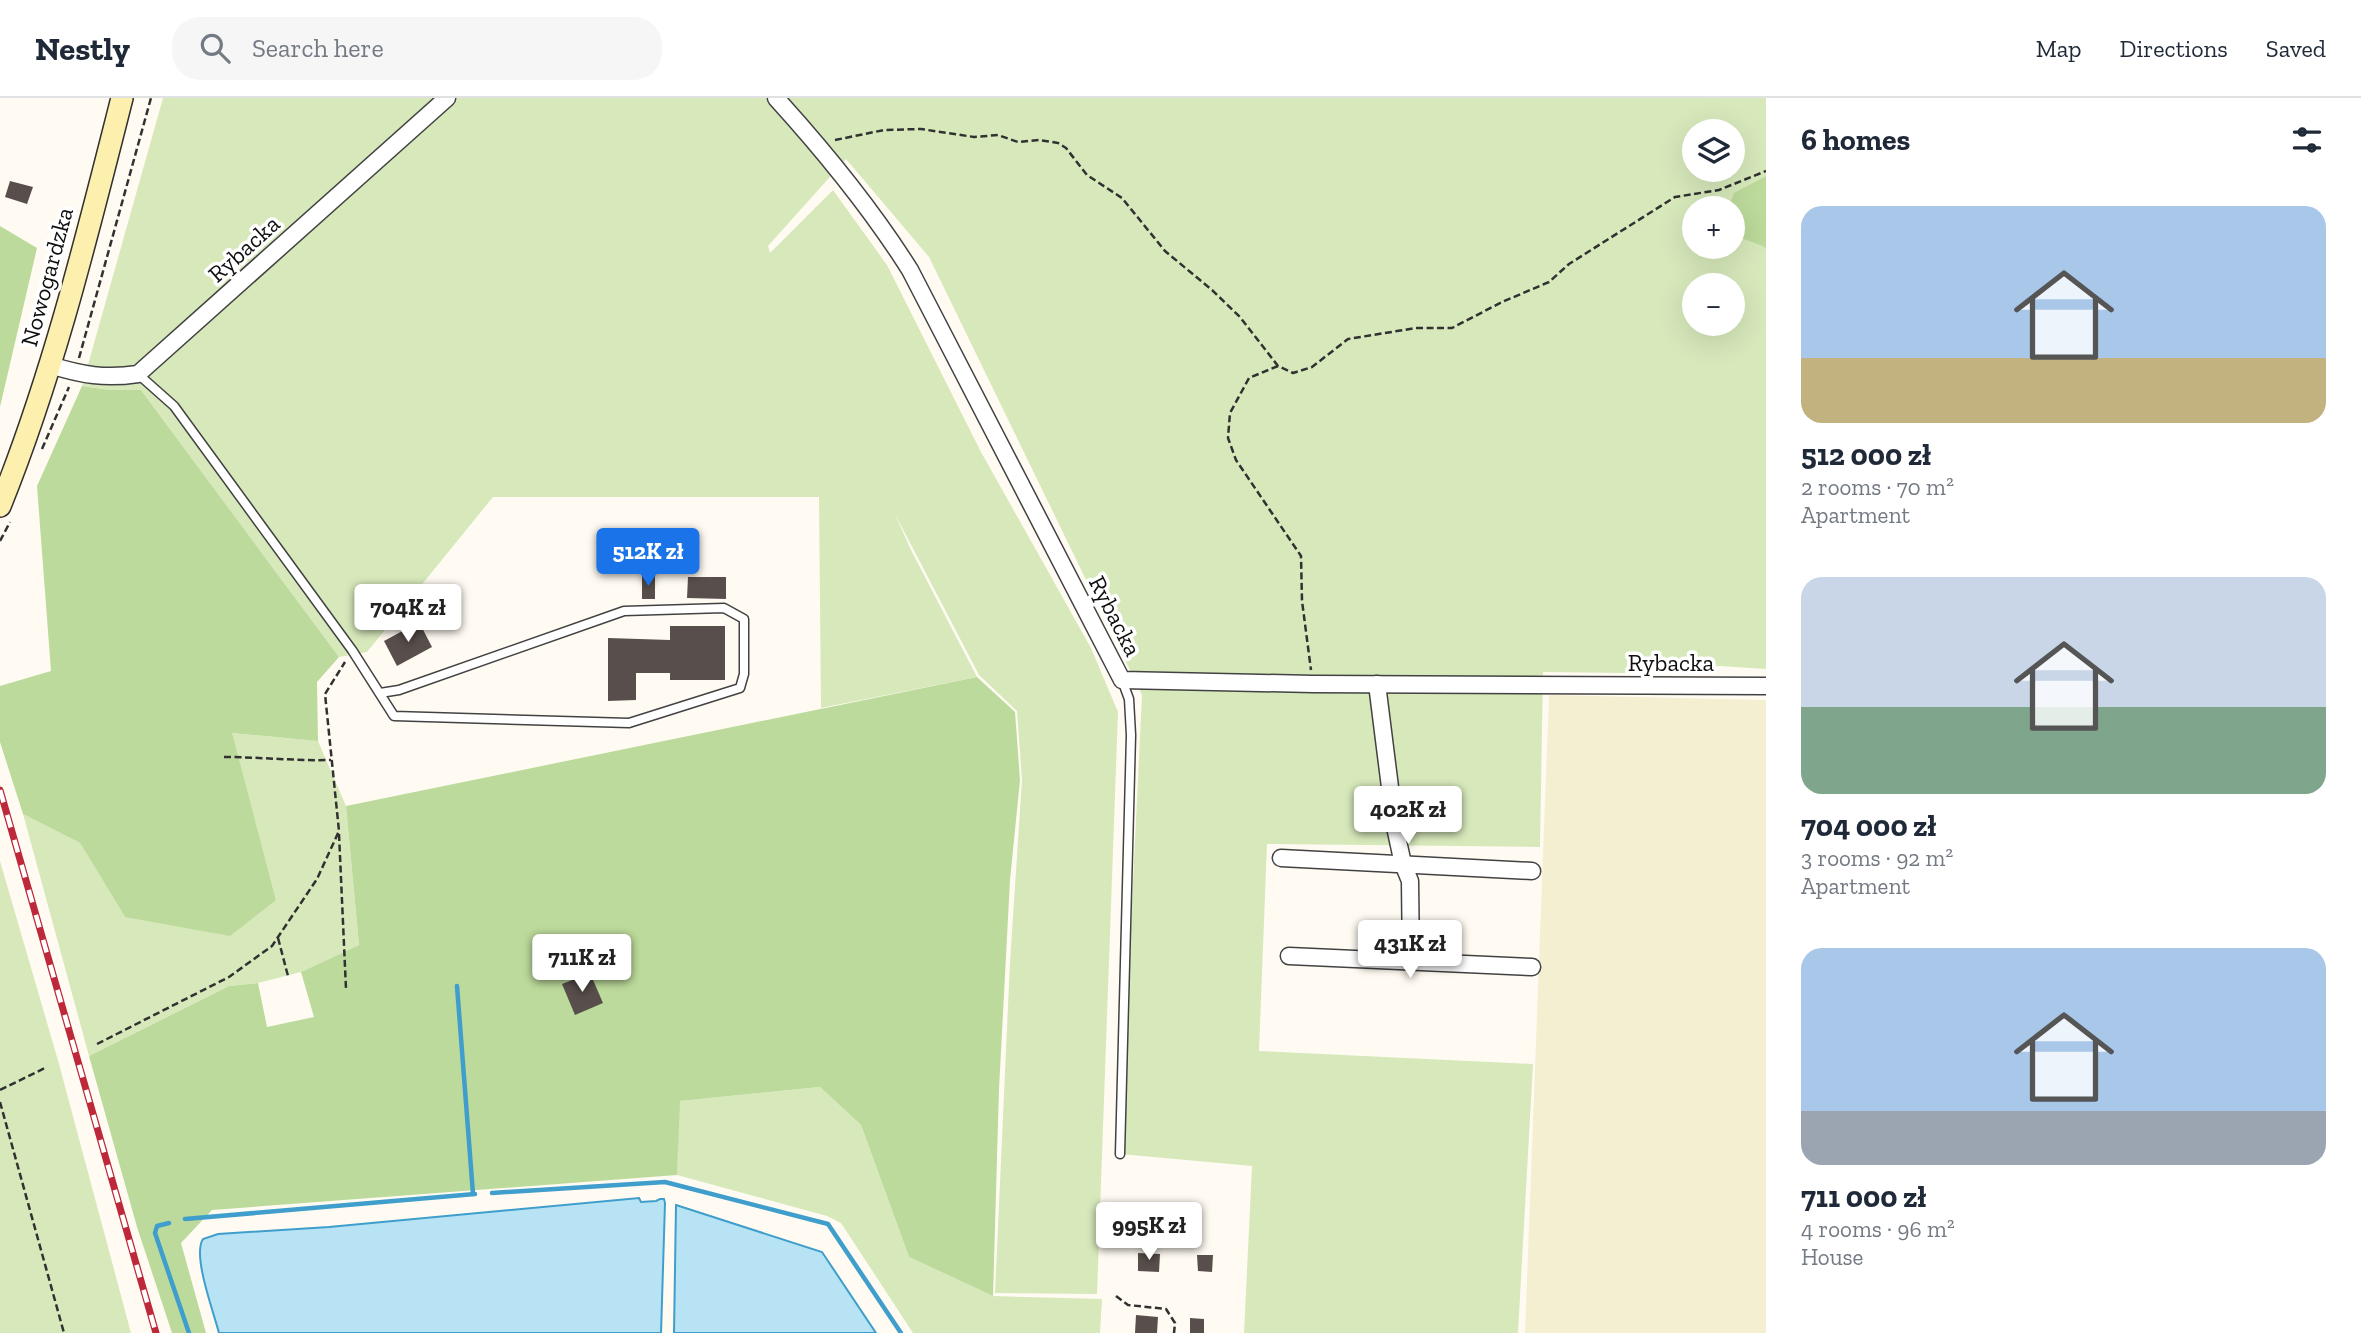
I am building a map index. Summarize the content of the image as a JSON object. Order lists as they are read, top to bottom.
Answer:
{
  "streets": {
    "street": ["Rybacka", "Nowogardzka"]
  },
  "page": {
    "header": "Nestly",
    "search": "Search here",
    "nav": ["Map", "Directions", "Saved"],
    "heading": "6 homes",
    "map_buttons": ["+", "−"],
    "list": [
      {
        "name": "512 000 zł",
        "note": "2 rooms · 70 m² · Apartment"
      },
      {
        "name": "704 000 zł",
        "note": "3 rooms · 92 m² · Apartment"
      },
      {
        "name": "711 000 zł",
        "note": "4 rooms · 96 m² · House"
      }
    ],
    "price": [
      "512K zł",
      "704K zł",
      "402K zł",
      "431K zł",
      "711K zł",
      "995K zł"
    ]
  }
}
